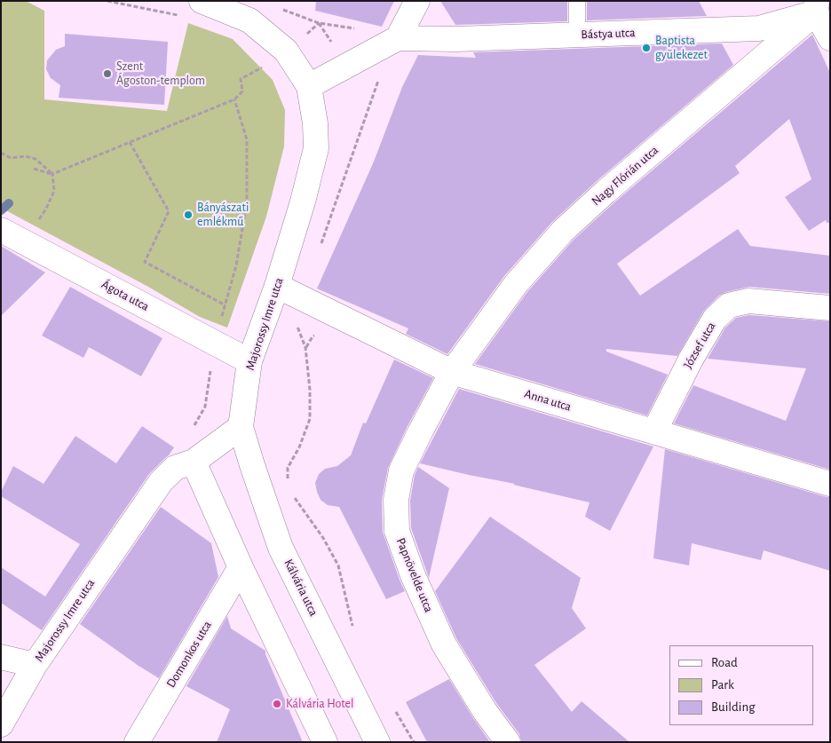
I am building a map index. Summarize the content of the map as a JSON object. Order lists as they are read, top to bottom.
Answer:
{
  "streets": {
    "street": [
      "Bástya utca",
      "Nagy Flórián utca",
      "Ágota utca",
      "Majorossy Imre utca",
      "József utca",
      "Anna utca",
      "Papnövelde utca",
      "Kálvária utca",
      "Domonkos utca"
    ]
  },
  "crossings": [
    ["Bástya utca", "Nagy Flórián utca"],
    ["Nagy Flórián utca", "Anna utca"],
    ["Nagy Flórián utca", "Papnövelde utca"],
    ["Ágota utca", "Majorossy Imre utca"],
    ["Majorossy Imre utca", "Anna utca"],
    ["Majorossy Imre utca", "Kálvária utca"],
    ["József utca", "Anna utca"],
    ["Anna utca", "Papnövelde utca"]
  ],
  "places": [
    "Baptista gyülekezet",
    "Szent Ágoston-templom",
    "Bányászati emlékmű",
    "Kálvária Hotel"
  ],
  "legend": ["Road", "Park", "Building"]
}
